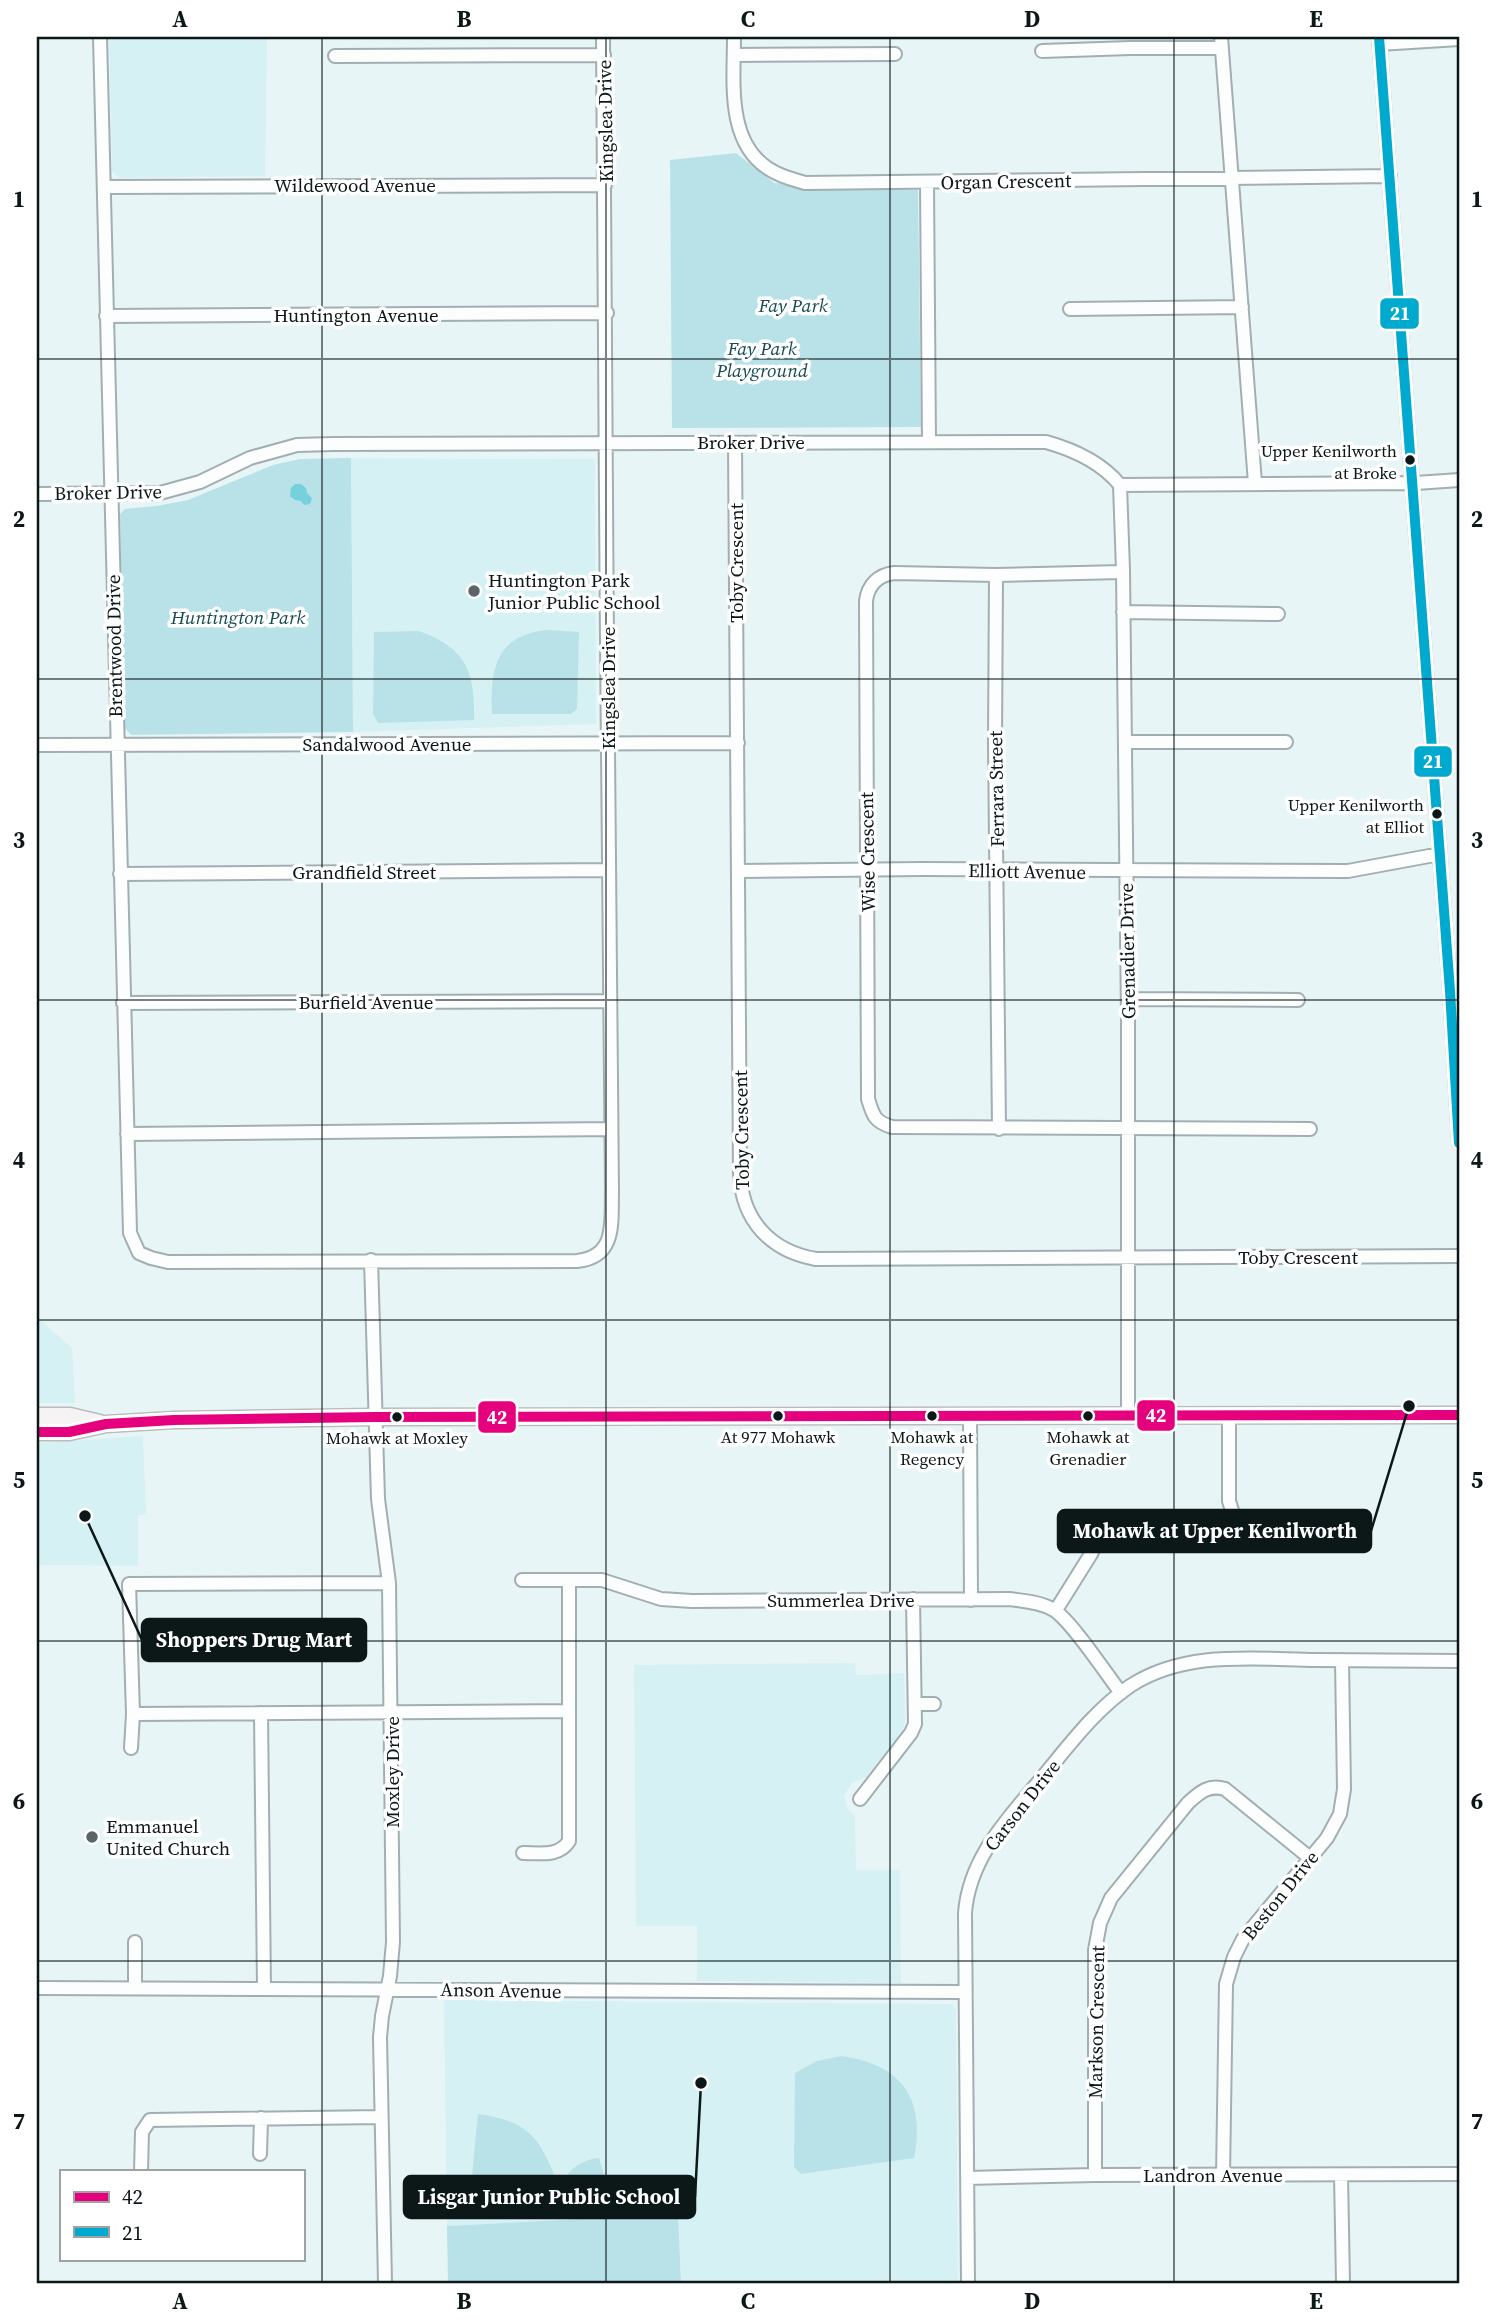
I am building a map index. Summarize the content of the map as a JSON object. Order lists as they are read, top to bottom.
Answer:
{
  "streets": {
    "street": [
      "Kingslea Drive",
      "Organ Crescent",
      "Wildewood Avenue",
      "Huntington Avenue",
      "Broker Drive",
      "Toby Crescent",
      "Brentwood Drive",
      "Sandalwood Avenue",
      "Ferrara Street",
      "Wise Crescent",
      "Elliott Avenue",
      "Grandfield Street",
      "Grenadier Drive",
      "Burfield Avenue",
      "Summerlea Drive",
      "Moxley Drive",
      "Carson Drive",
      "Beston Drive",
      "Anson Avenue",
      "Markson Crescent",
      "Landron Avenue"
    ]
  },
  "crossings": [
    ["Kingslea Drive", "Wildewood Avenue"],
    ["Kingslea Drive", "Huntington Avenue"],
    ["Kingslea Drive", "Broker Drive"],
    ["Kingslea Drive", "Brentwood Drive"],
    ["Kingslea Drive", "Sandalwood Avenue"],
    ["Kingslea Drive", "Grandfield Street"],
    ["Kingslea Drive", "Burfield Avenue"],
    ["Kingslea Drive", "Moxley Drive"],
    ["Wildewood Avenue", "Brentwood Drive"],
    ["Huntington Avenue", "Brentwood Drive"],
    ["Broker Drive", "Toby Crescent"],
    ["Broker Drive", "Brentwood Drive"],
    ["Broker Drive", "Grenadier Drive"],
    ["Toby Crescent", "Sandalwood Avenue"],
    ["Toby Crescent", "Elliott Avenue"],
    ["Toby Crescent", "Grenadier Drive"],
    ["Brentwood Drive", "Sandalwood Avenue"],
    ["Brentwood Drive", "Grandfield Street"],
    ["Brentwood Drive", "Burfield Avenue"],
    ["Brentwood Drive", "Moxley Drive"],
    ["Ferrara Street", "Wise Crescent"],
    ["Ferrara Street", "Elliott Avenue"],
    ["Wise Crescent", "Elliott Avenue"],
    ["Wise Crescent", "Grenadier Drive"],
    ["Elliott Avenue", "Grenadier Drive"],
    ["Moxley Drive", "Anson Avenue"],
    ["Carson Drive", "Beston Drive"],
    ["Carson Drive", "Anson Avenue"],
    ["Carson Drive", "Landron Avenue"],
    ["Beston Drive", "Markson Crescent"],
    ["Beston Drive", "Landron Avenue"],
    ["Markson Crescent", "Landron Avenue"]
  ],
  "parks": ["Fay Park", "Fay Park Playground", "Huntington Park"],
  "places": [
    "Upper Kenilworth at Broke",
    "Huntington Park Junior Public School",
    "Upper Kenilworth at Elliot",
    "Mohawk at Upper Kenilworth",
    "At 977 Mohawk",
    "Mohawk at Regency",
    "Mohawk at Grenadier",
    "Mohawk at Moxley",
    "Shoppers Drug Mart",
    "Emmanuel United Church",
    "Lisgar Junior Public School"
  ],
  "lines": ["transit line 21", "transit line 42"],
  "legend": ["42", "21"],
  "grid": {
    "columns": [
      "A",
      "B",
      "C",
      "D",
      "E"
    ],
    "rows": [
      "1",
      "2",
      "3",
      "4",
      "5",
      "6",
      "7"
    ]
  }
}
